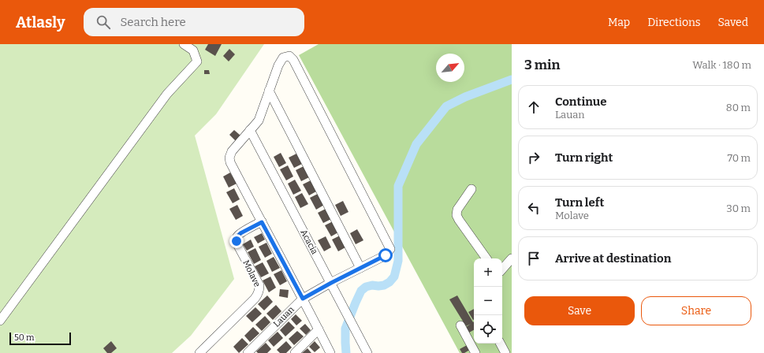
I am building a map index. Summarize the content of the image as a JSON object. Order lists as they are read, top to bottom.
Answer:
{
  "streets": {
    "street": ["Acacia", "Molave", "Lauan"]
  },
  "crossings": [
    ["Acacia", "Lauan"]
  ],
  "scale_bar": "50 m",
  "north": "top right",
  "page": {
    "header": "Atlasly",
    "search": "Search here",
    "nav": ["Map", "Directions", "Saved"],
    "heading": ["3 min", "Walk · 180 m"],
    "list": [
      ["Continue", "Lauan", "80 m"],
      ["Turn right", "70 m"],
      ["Turn left", "Molave", "30 m"],
      "Arrive at destination"
    ],
    "map_buttons": ["+", "−"],
    "buttons": ["Save", "Share"],
    "scale": "50 m"
  }
}
